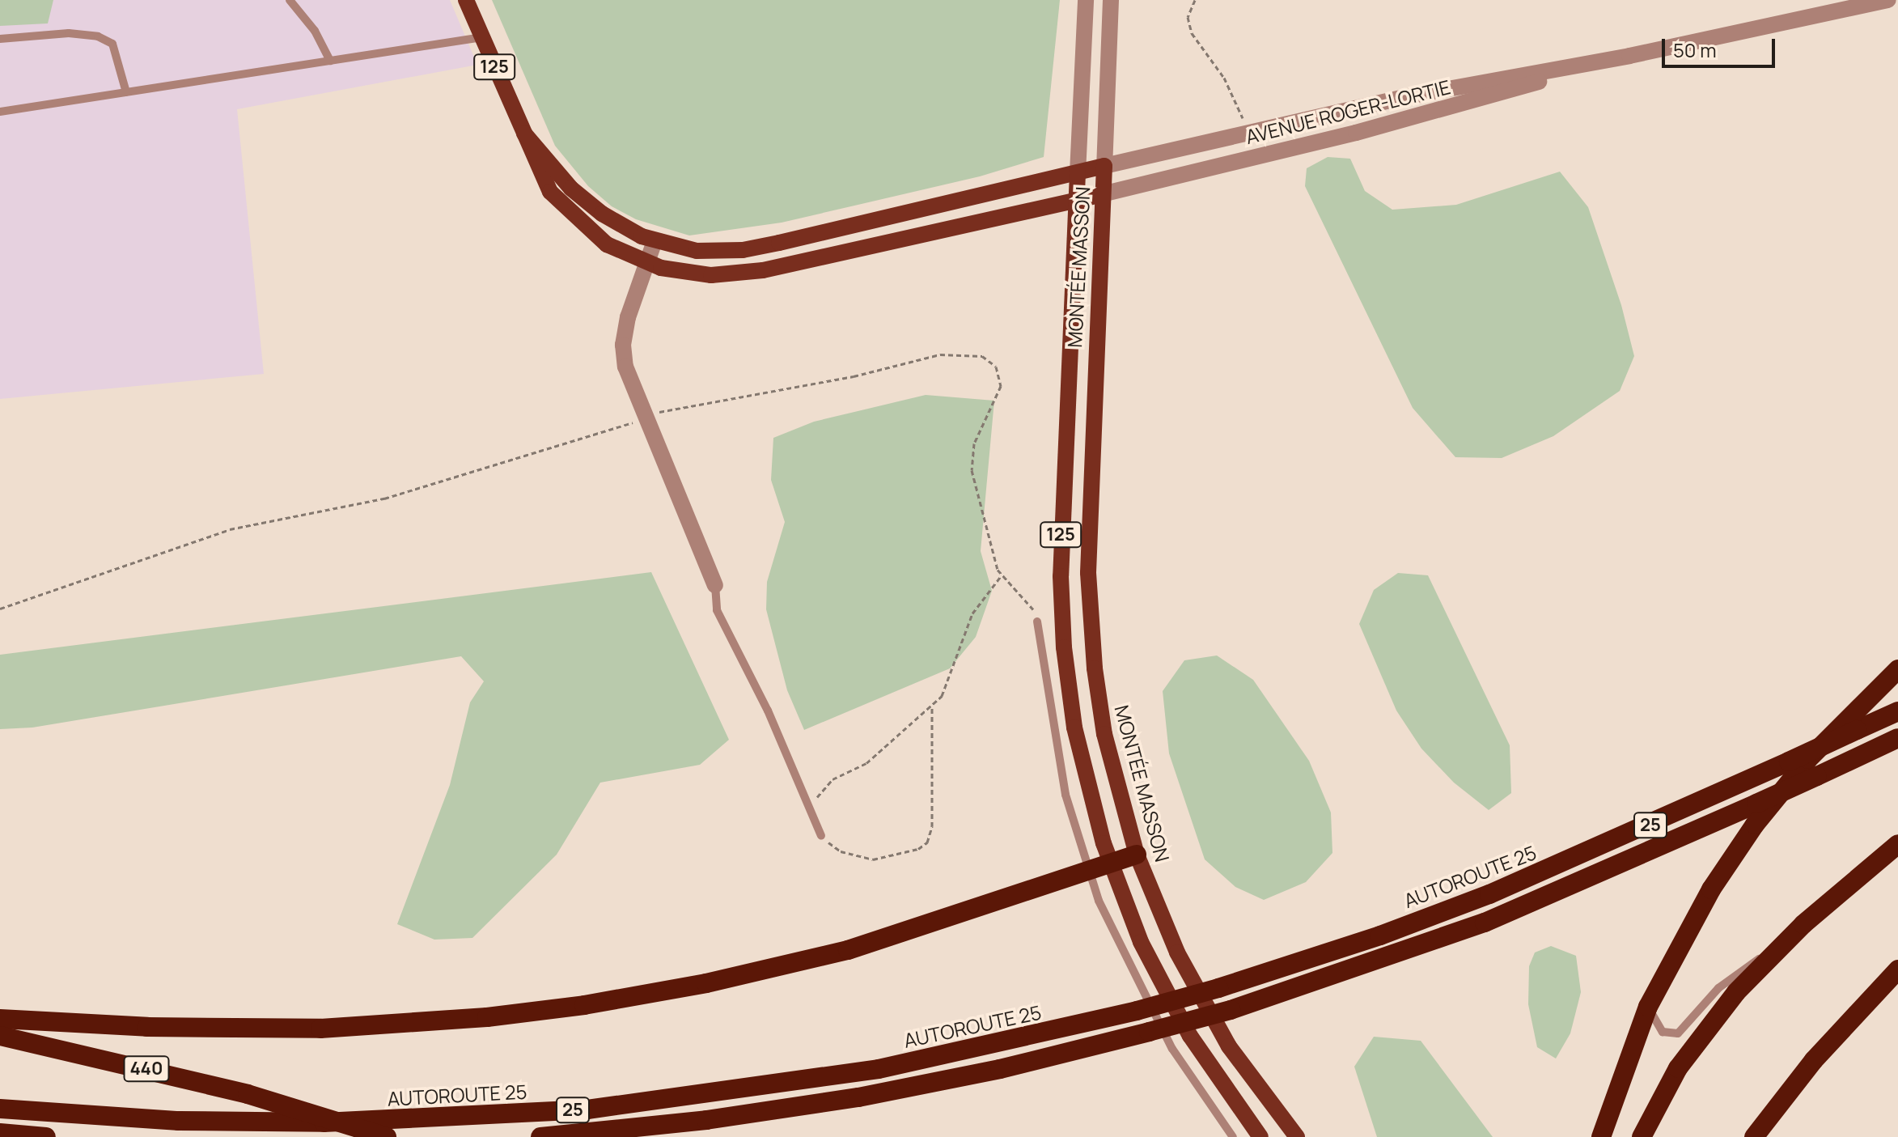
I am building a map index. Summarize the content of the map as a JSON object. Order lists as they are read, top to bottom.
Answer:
{
  "streets": {
    "highway": ["25", "AUTOROUTE 25", "440"],
    "main road": ["125", "AVENUE ROGER-LORTIE", "MONTÉE MASSON"]
  },
  "crossings": [
    ["AVENUE ROGER-LORTIE", "MONTÉE MASSON"]
  ],
  "scale_bar": "50 m"
}
